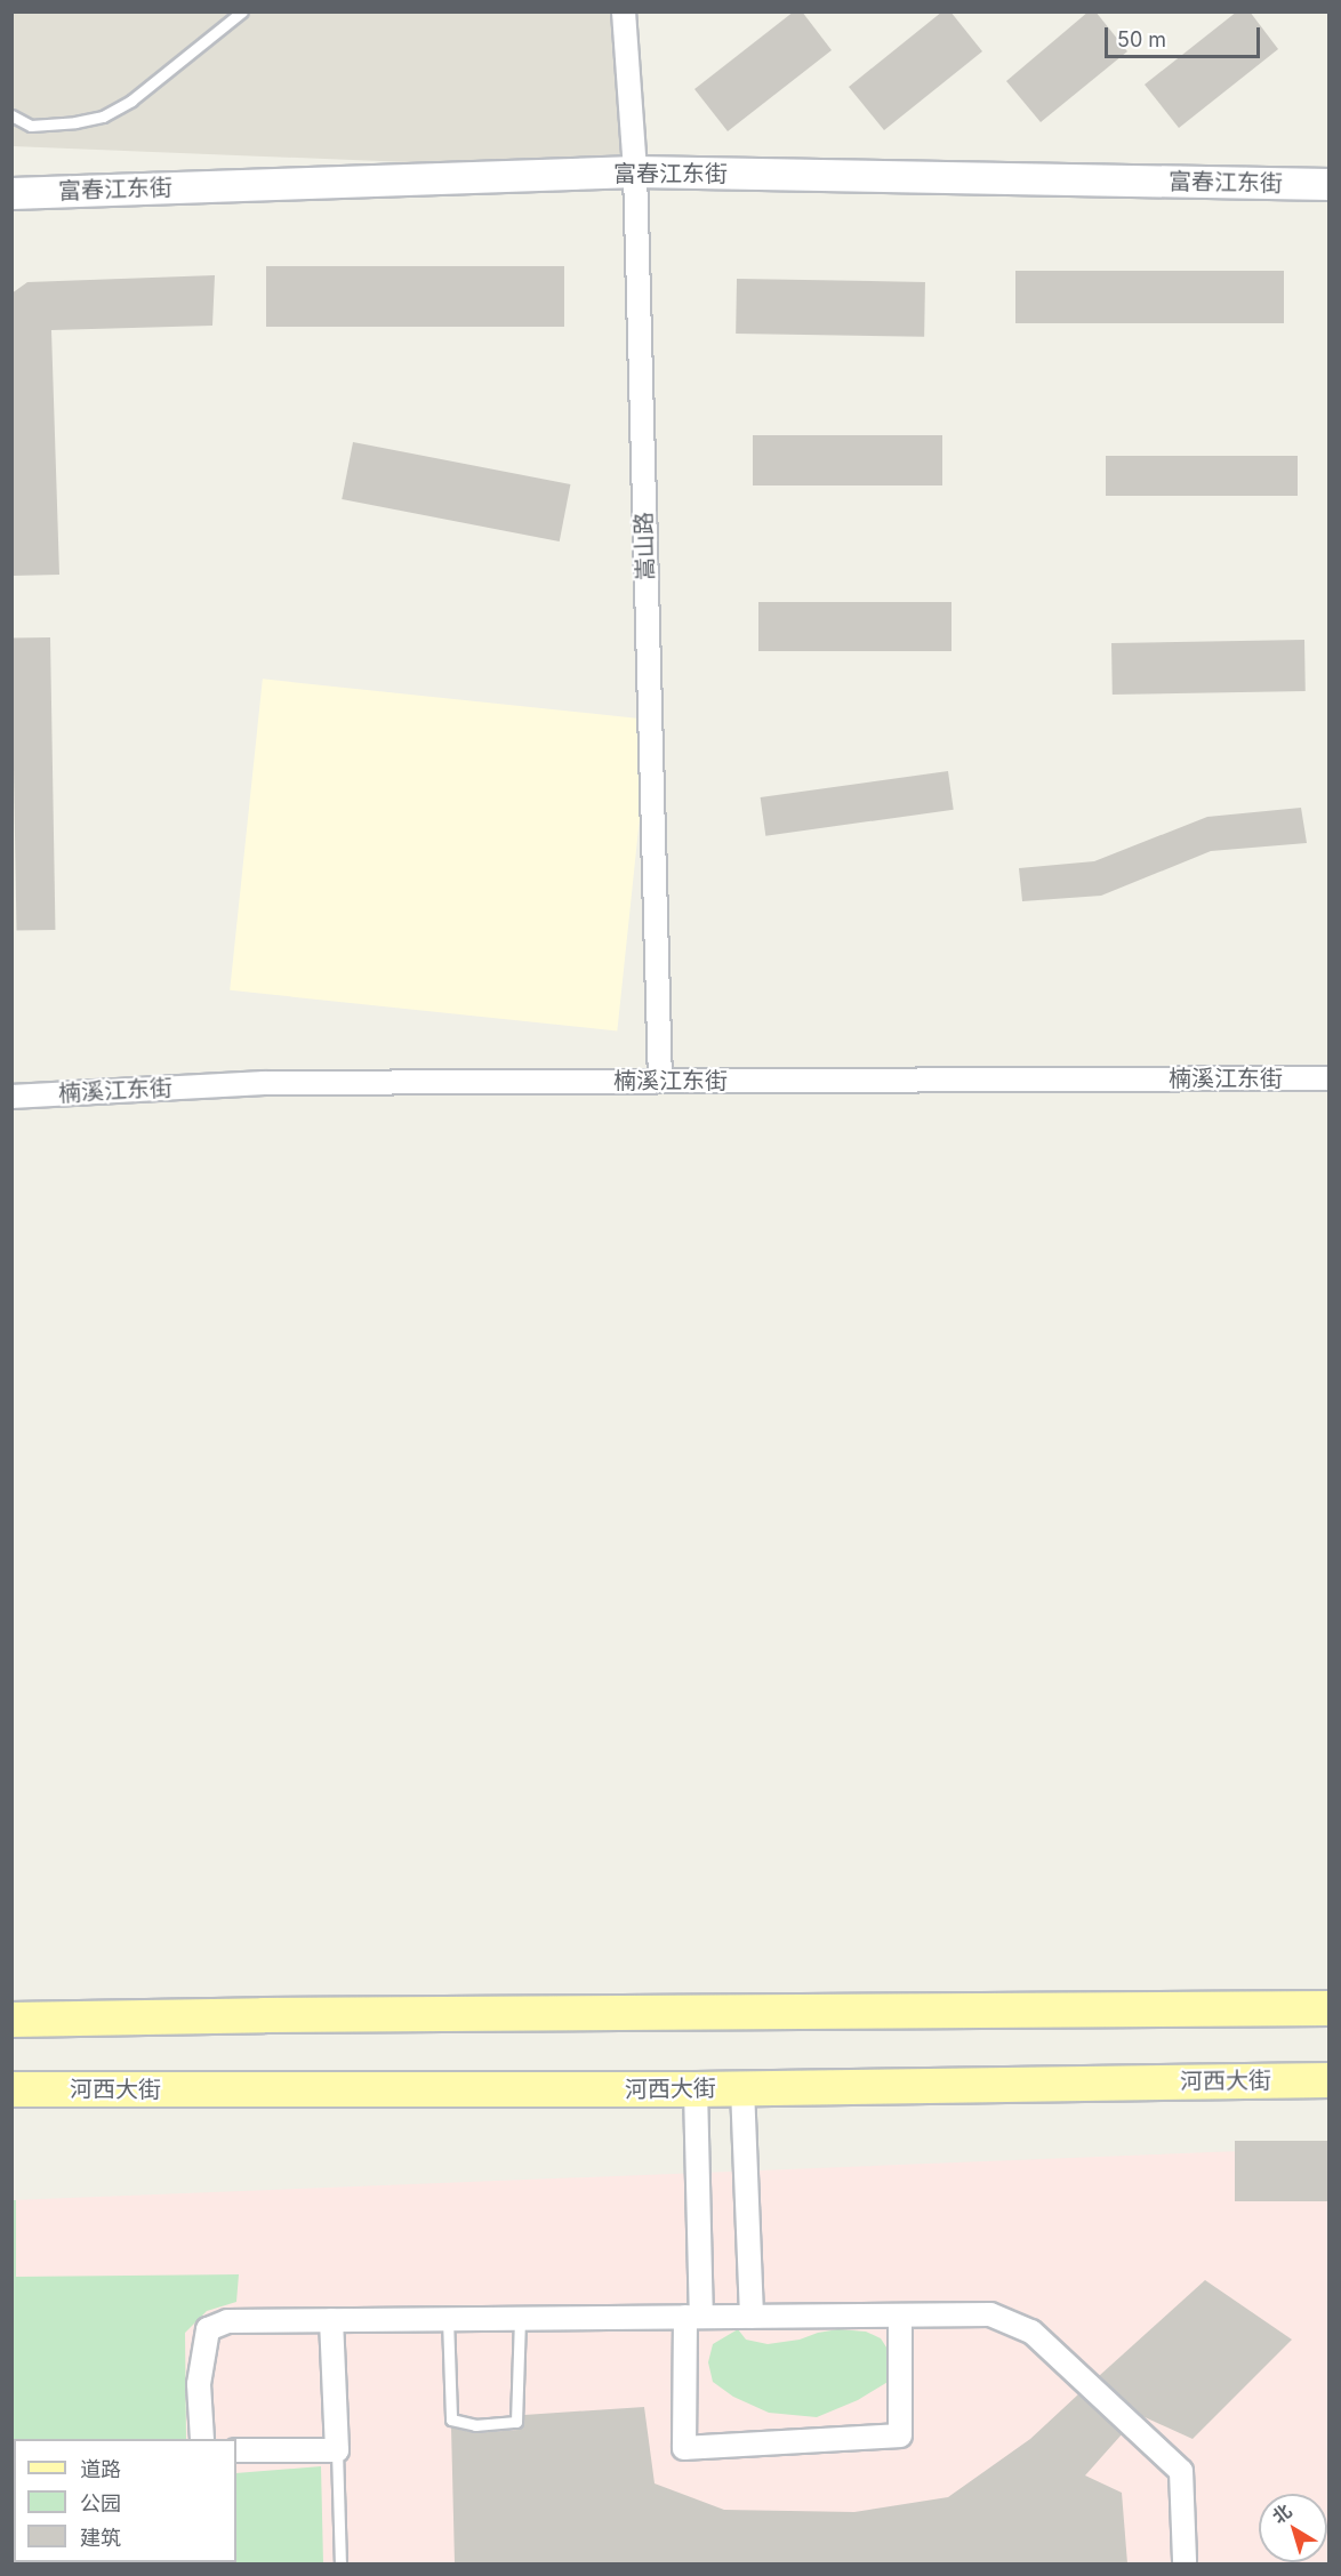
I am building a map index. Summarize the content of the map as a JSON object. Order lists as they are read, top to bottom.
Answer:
{
  "streets": {
    "main road": ["河西大街"],
    "street": ["富春江东街", "嵩山路", "楠溪江东街"]
  },
  "crossings": [
    ["富春江东街", "嵩山路"],
    ["嵩山路", "楠溪江东街"]
  ],
  "legend": ["道路", "公园", "建筑"],
  "scale_bar": "50 m",
  "north": "top left"
}
